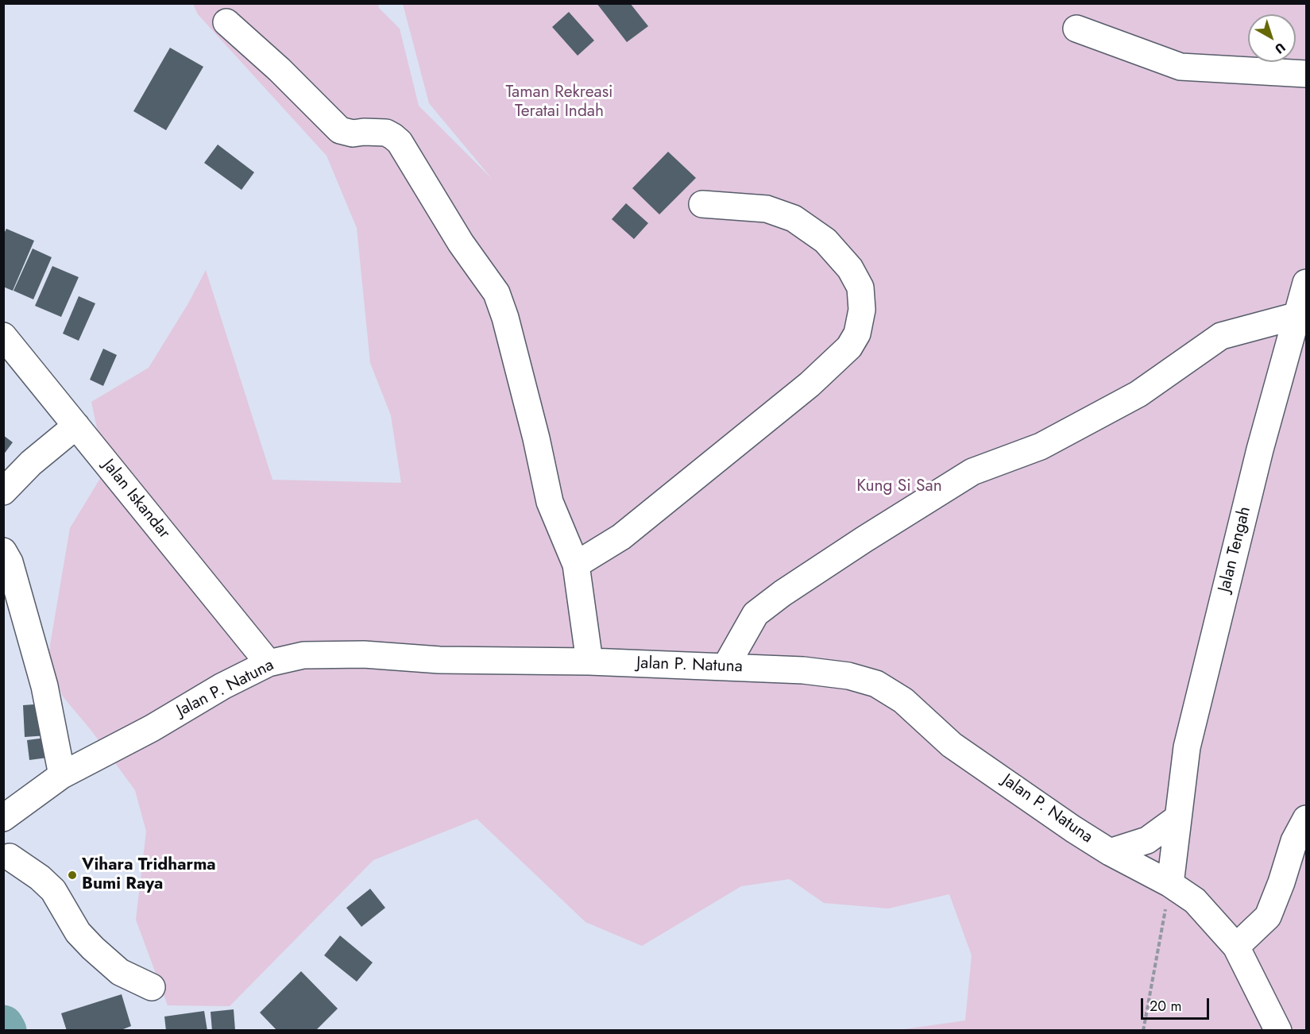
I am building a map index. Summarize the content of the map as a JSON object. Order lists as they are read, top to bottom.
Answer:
{
  "streets": {
    "street": ["Jalan Iskandar", "Jalan Tengah", "Jalan P. Natuna"]
  },
  "crossings": [
    ["Jalan Iskandar", "Jalan P. Natuna"],
    ["Jalan Tengah", "Jalan P. Natuna"]
  ],
  "parks": ["Taman Rekreasi Teratai Indah", "Kung Si San"],
  "places": ["Vihara Tridharma Bumi Raya"],
  "scale_bar": "20 m",
  "north": "bottom right"
}
